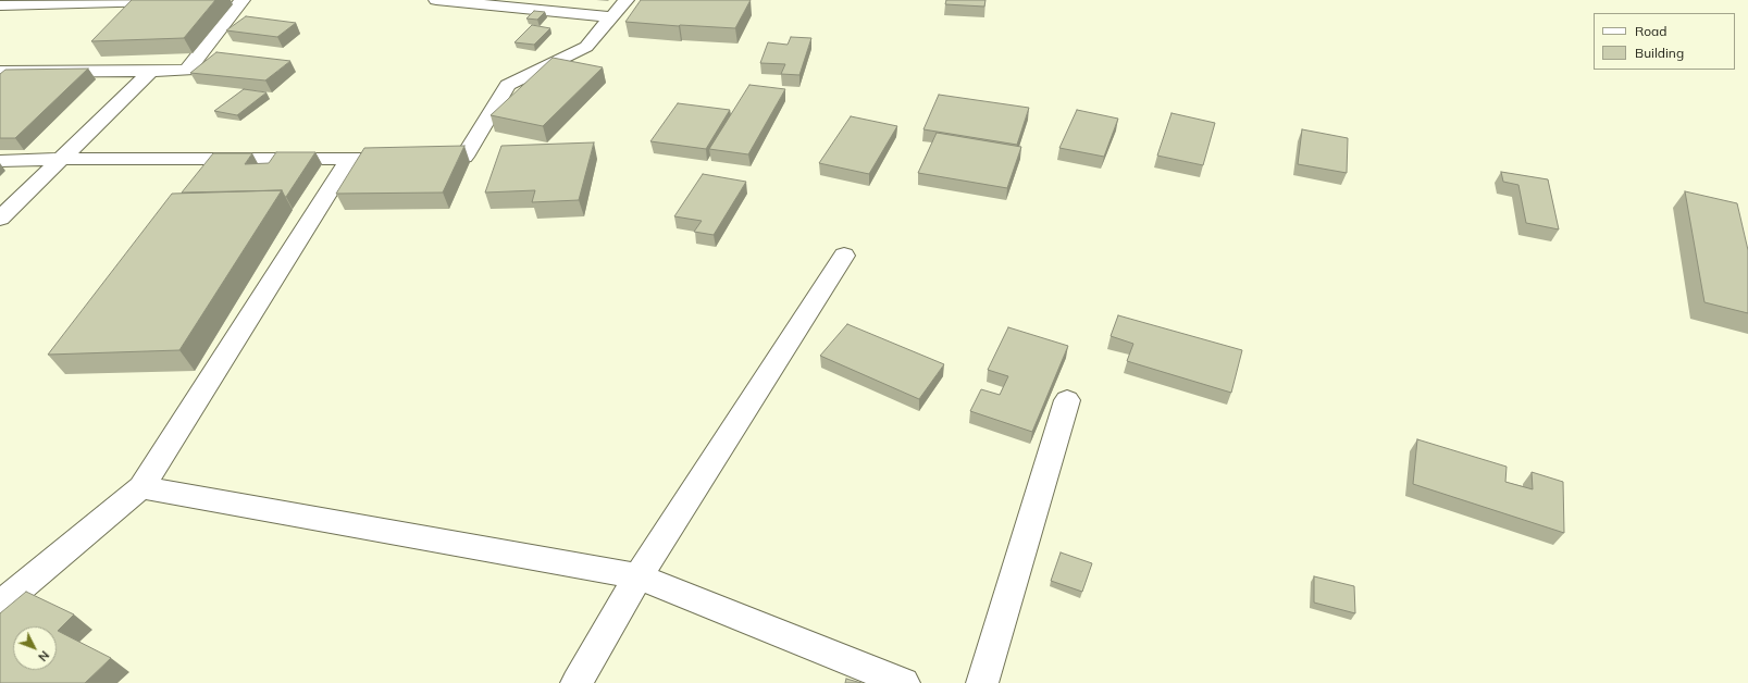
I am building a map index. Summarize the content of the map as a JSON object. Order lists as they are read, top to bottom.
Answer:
{
  "legend": ["Road", "Building"],
  "north": "bottom right"
}
